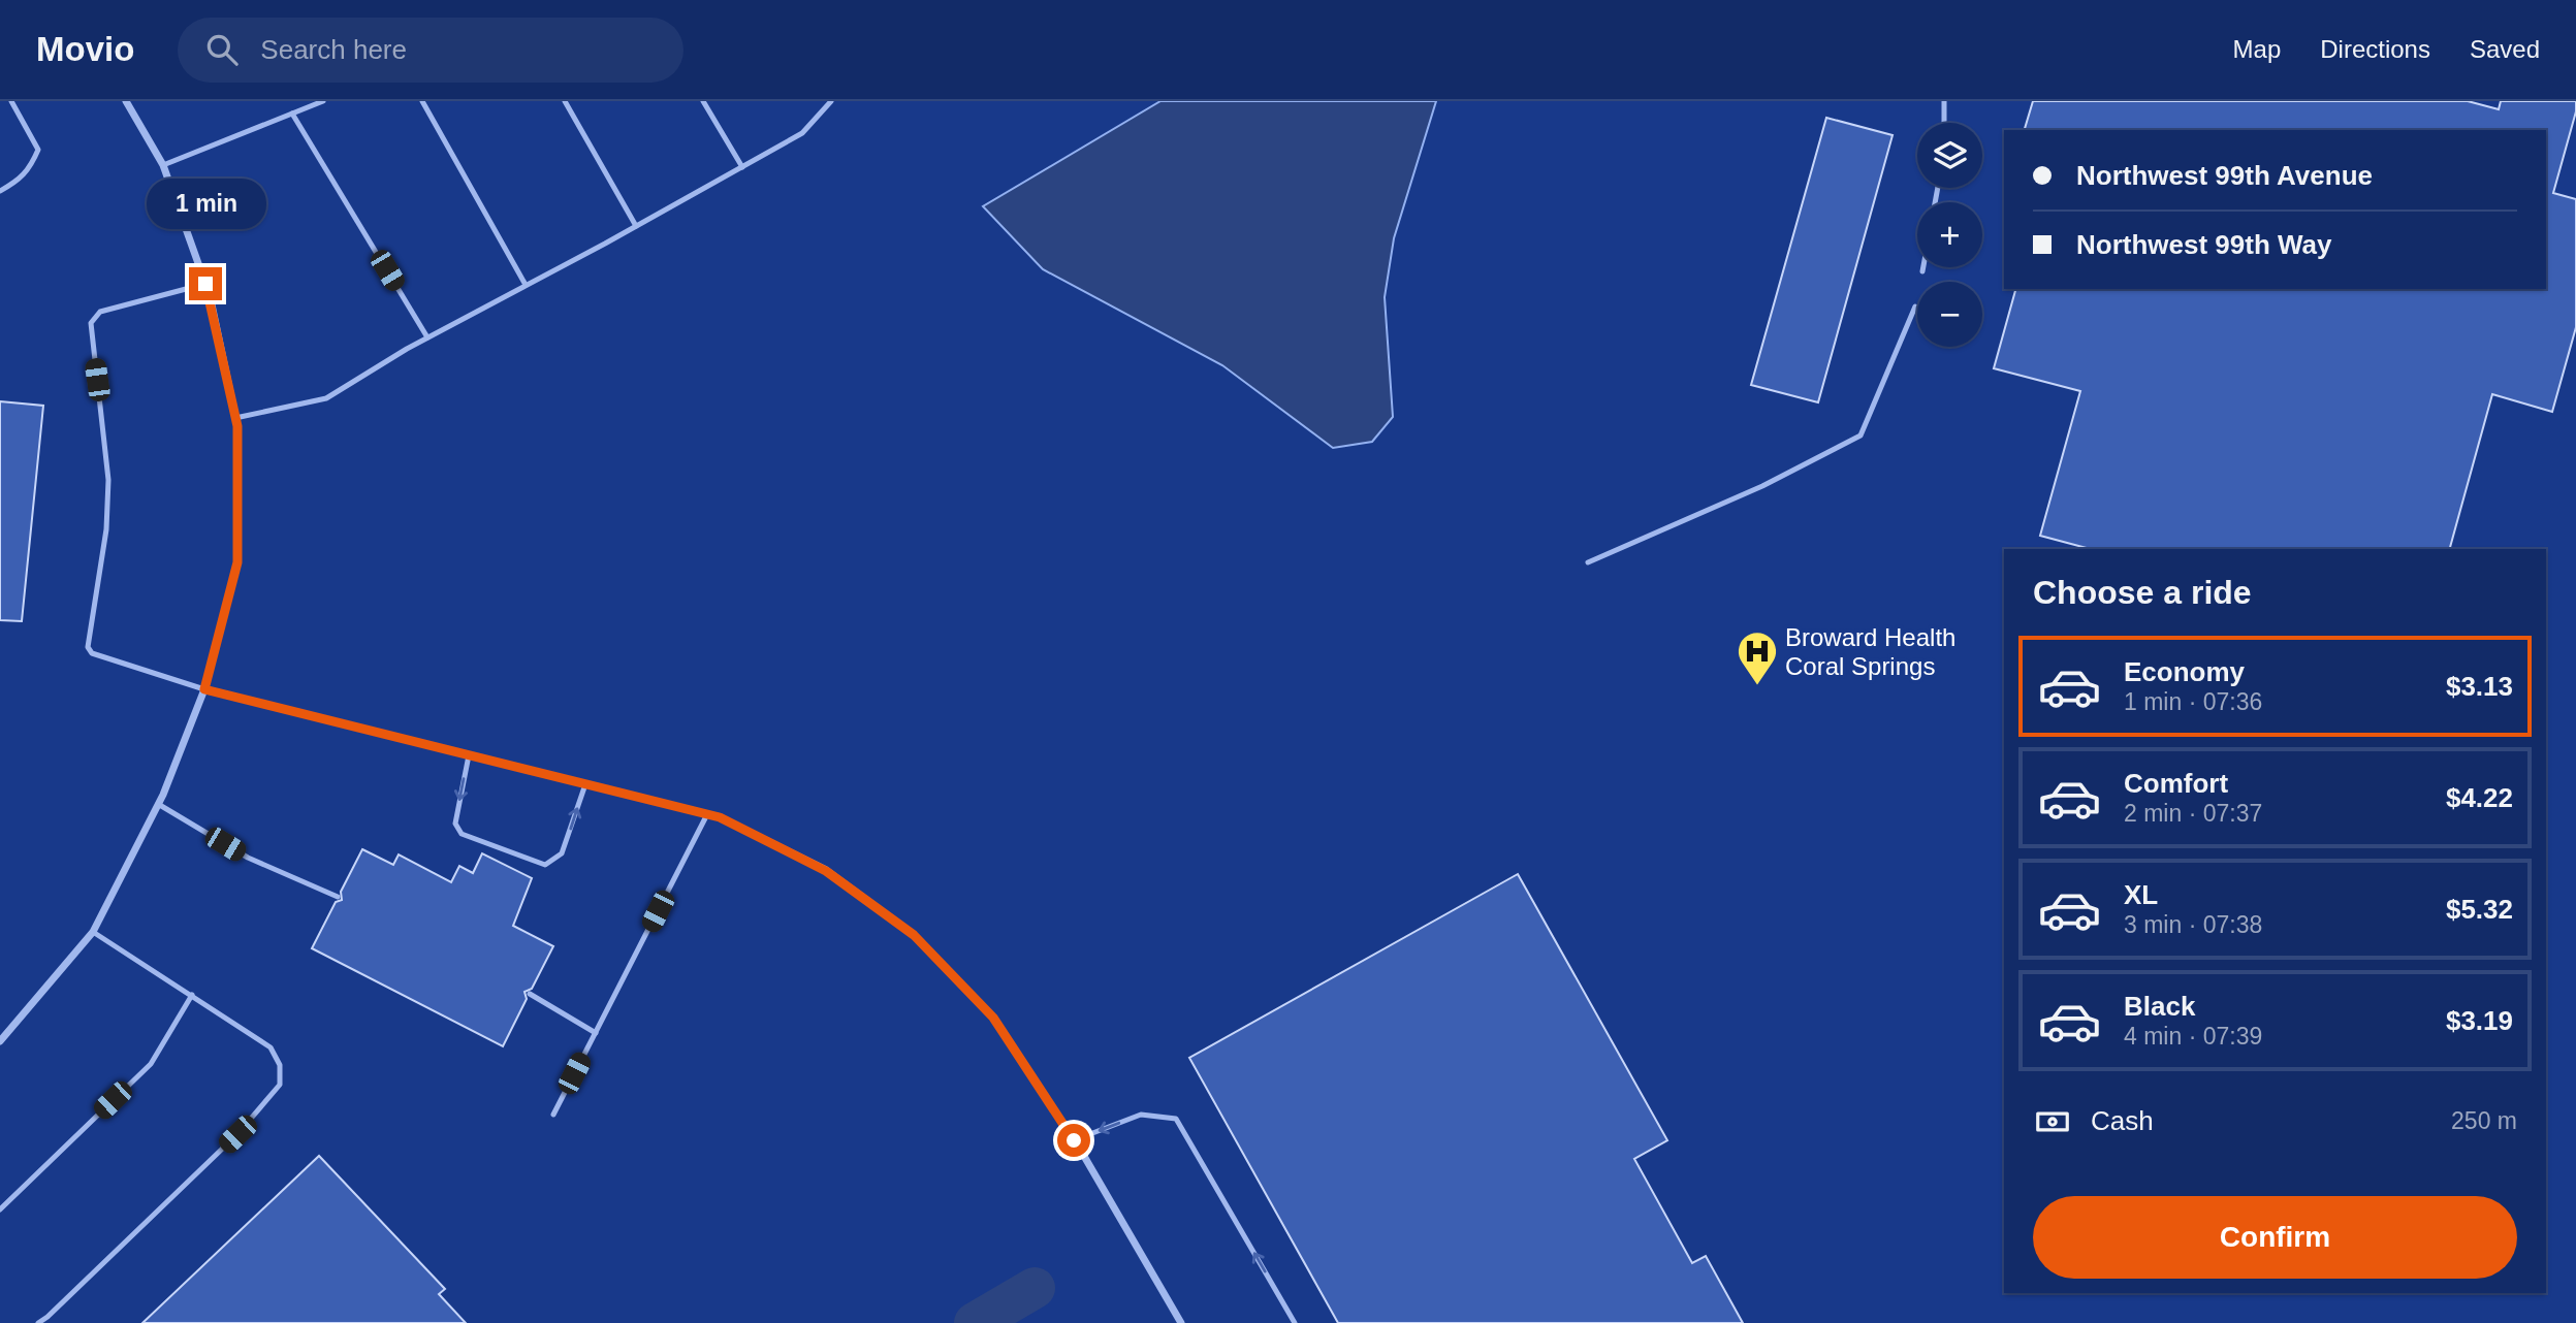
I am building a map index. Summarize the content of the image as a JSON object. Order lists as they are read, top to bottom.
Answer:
{
  "places": {
    "hospital": ["Broward Health Coral Springs"]
  },
  "page": {
    "header": "Movio",
    "search": "Search here",
    "nav": ["Map", "Directions", "Saved"],
    "map_buttons": ["+", "−"],
    "banner": ["Northwest 99th Avenue", "Northwest 99th Way"],
    "bubble": "1 min",
    "heading": "Choose a ride",
    "list": [
      {
        "name": "Economy",
        "note": "1 min · 07:36",
        "value": "$3.13"
      },
      {
        "name": "Comfort",
        "note": "2 min · 07:37",
        "value": "$4.22"
      },
      {
        "name": "XL",
        "note": "3 min · 07:38",
        "value": "$5.32"
      },
      {
        "name": "Black",
        "note": "4 min · 07:39",
        "value": "$3.19"
      }
    ],
    "pay": ["Cash", "250 m"],
    "buttons": "Confirm"
  }
}
